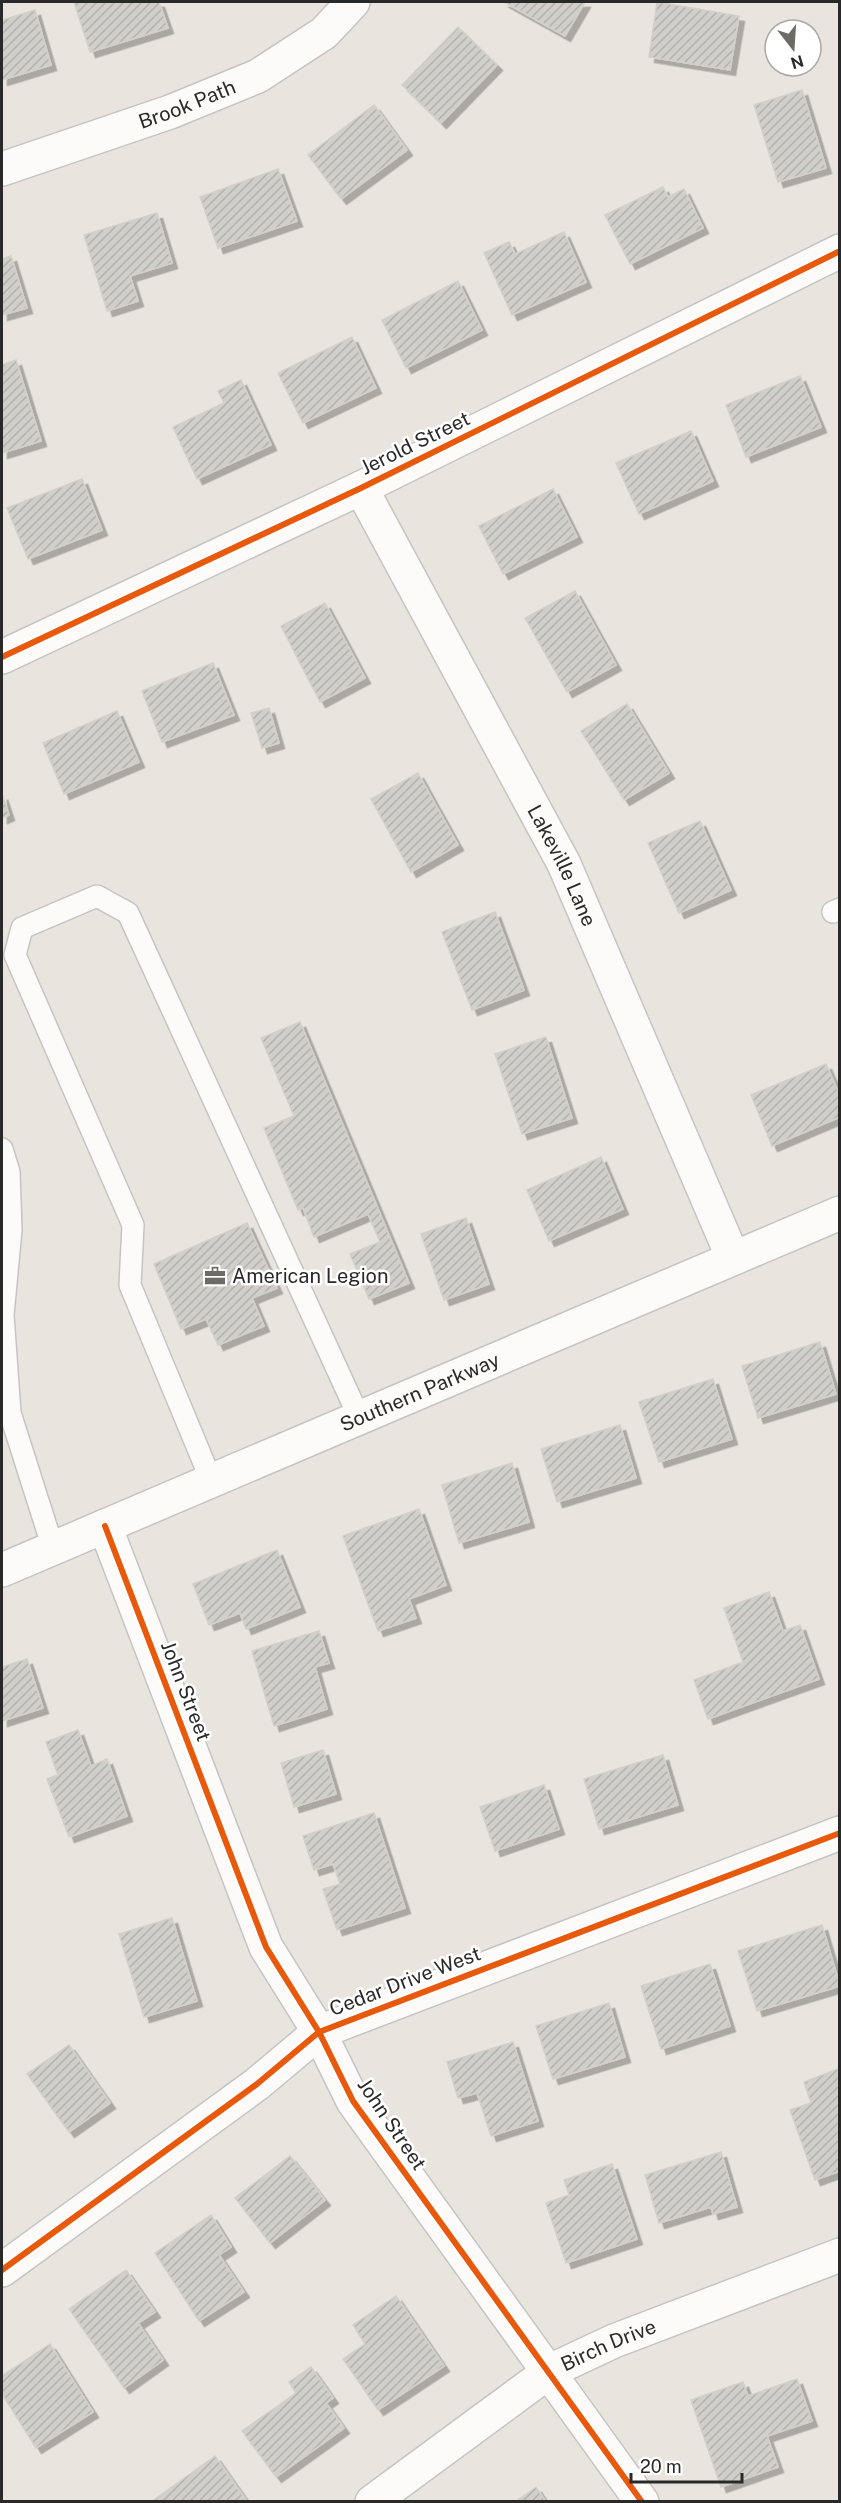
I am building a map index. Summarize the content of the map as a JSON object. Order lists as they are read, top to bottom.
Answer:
{
  "streets": {
    "street": [
      "Brook Path",
      "Jerold Street",
      "Lakeville Lane",
      "Southern Parkway",
      "John Street",
      "Cedar Drive West",
      "Birch Drive"
    ]
  },
  "crossings": [
    ["Jerold Street", "Lakeville Lane"],
    ["Lakeville Lane", "Southern Parkway"],
    ["Southern Parkway", "John Street"],
    ["John Street", "Cedar Drive West"],
    ["John Street", "Birch Drive"]
  ],
  "places": {
    "office": ["American Legion"]
  },
  "scale_bar": "20 m",
  "north": "bottom"
}
